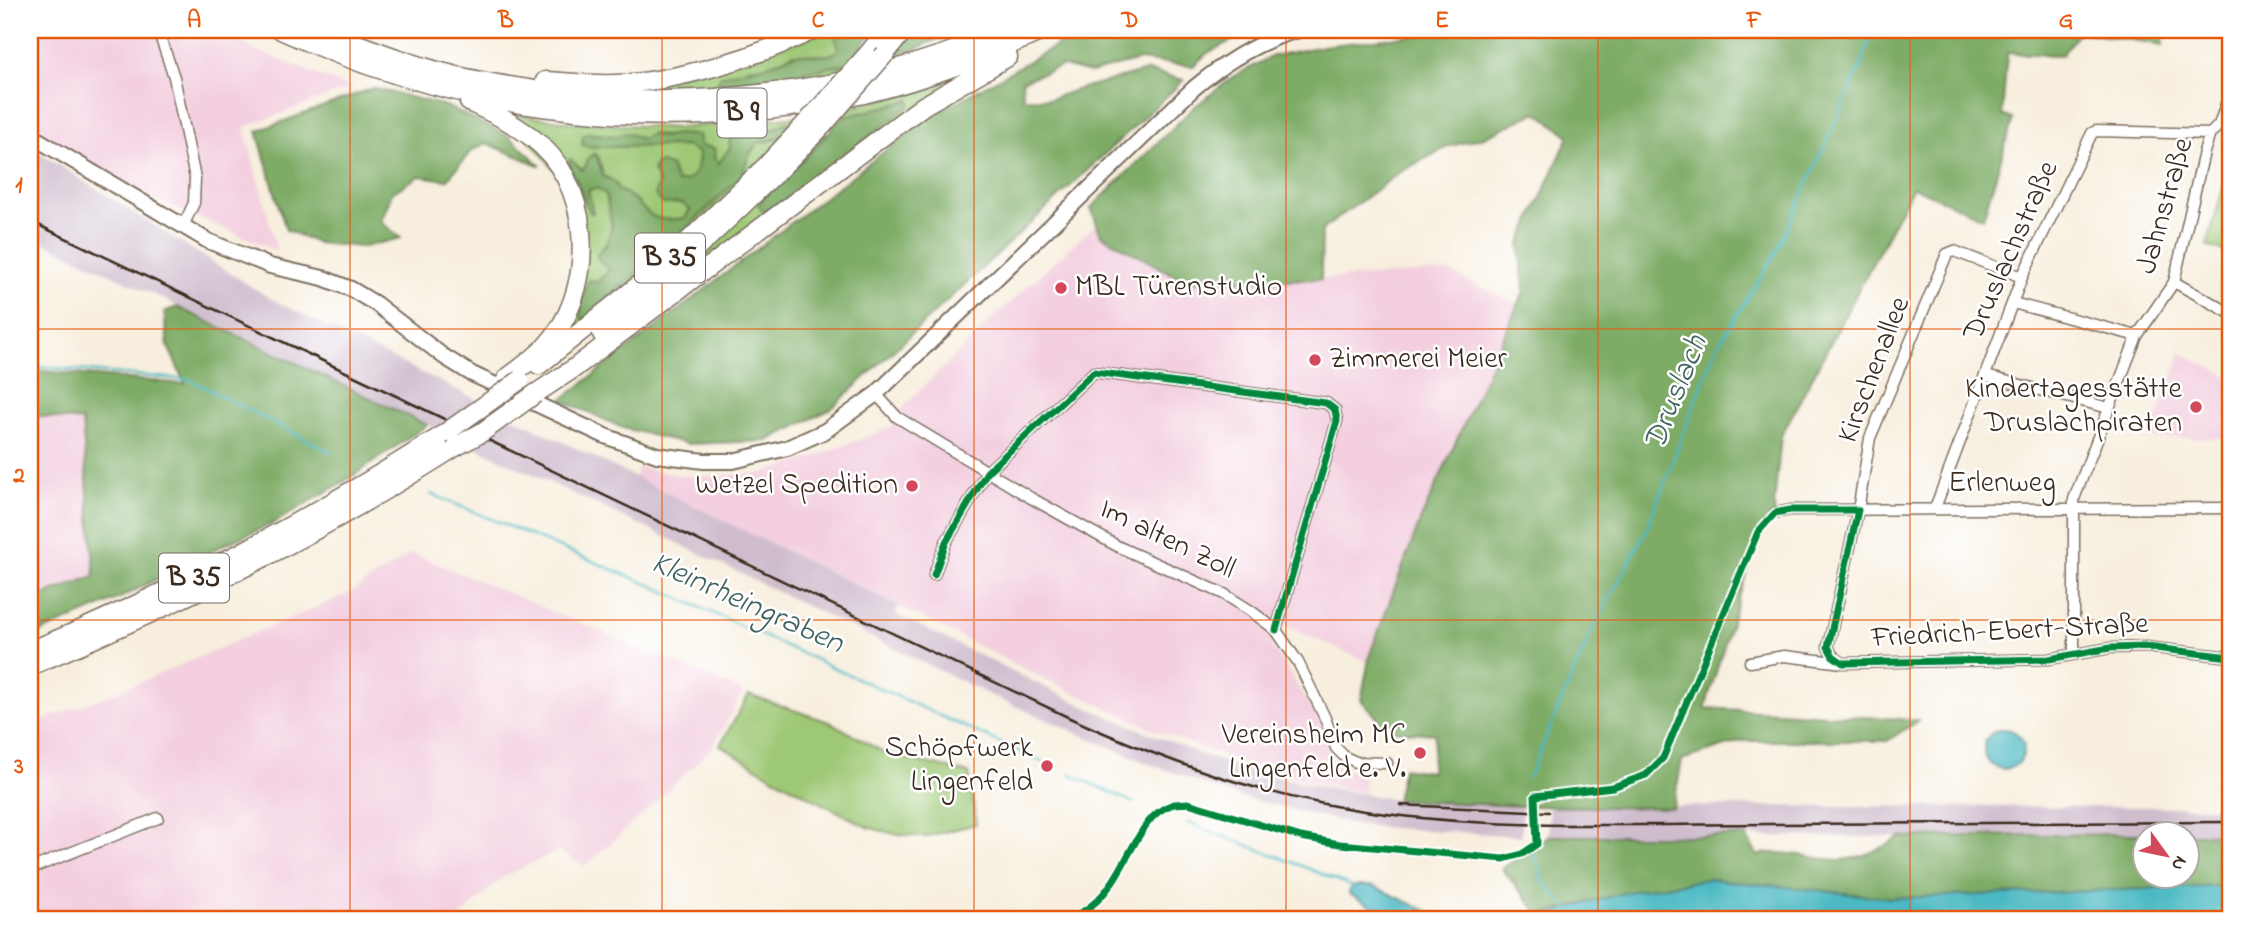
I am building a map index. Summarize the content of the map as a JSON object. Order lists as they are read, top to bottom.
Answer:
{
  "streets": {
    "highway": ["B 9", "B 35"],
    "street": [
      "Jahnstraße",
      "Druslachstraße",
      "Kirschenallee",
      "Erlenweg",
      "Im alten Zoll",
      "Friedrich-Ebert-Straße"
    ]
  },
  "crossings": [
    ["Jahnstraße", "Druslachstraße"],
    ["Jahnstraße", "Erlenweg"],
    ["Jahnstraße", "Friedrich-Ebert-Straße"],
    ["Druslachstraße", "Kirschenallee"],
    ["Druslachstraße", "Erlenweg"],
    ["Kirschenallee", "Erlenweg"],
    ["Kirschenallee", "Friedrich-Ebert-Straße"]
  ],
  "water": ["Druslach", "Kleinrheingraben"],
  "places": [
    "MBL Türenstudio",
    "Zimmerei Meier",
    "Kindertagesstätte Druslachpiraten",
    "Wetzel Spedition",
    "Vereinsheim MC Lingenfeld e. V.",
    "Schöpfwerk Lingenfeld"
  ],
  "north": "bottom right",
  "grid": {
    "columns": [
      "A",
      "B",
      "C",
      "D",
      "E",
      "F",
      "G"
    ],
    "rows": ["1", "2", "3"]
  }
}
